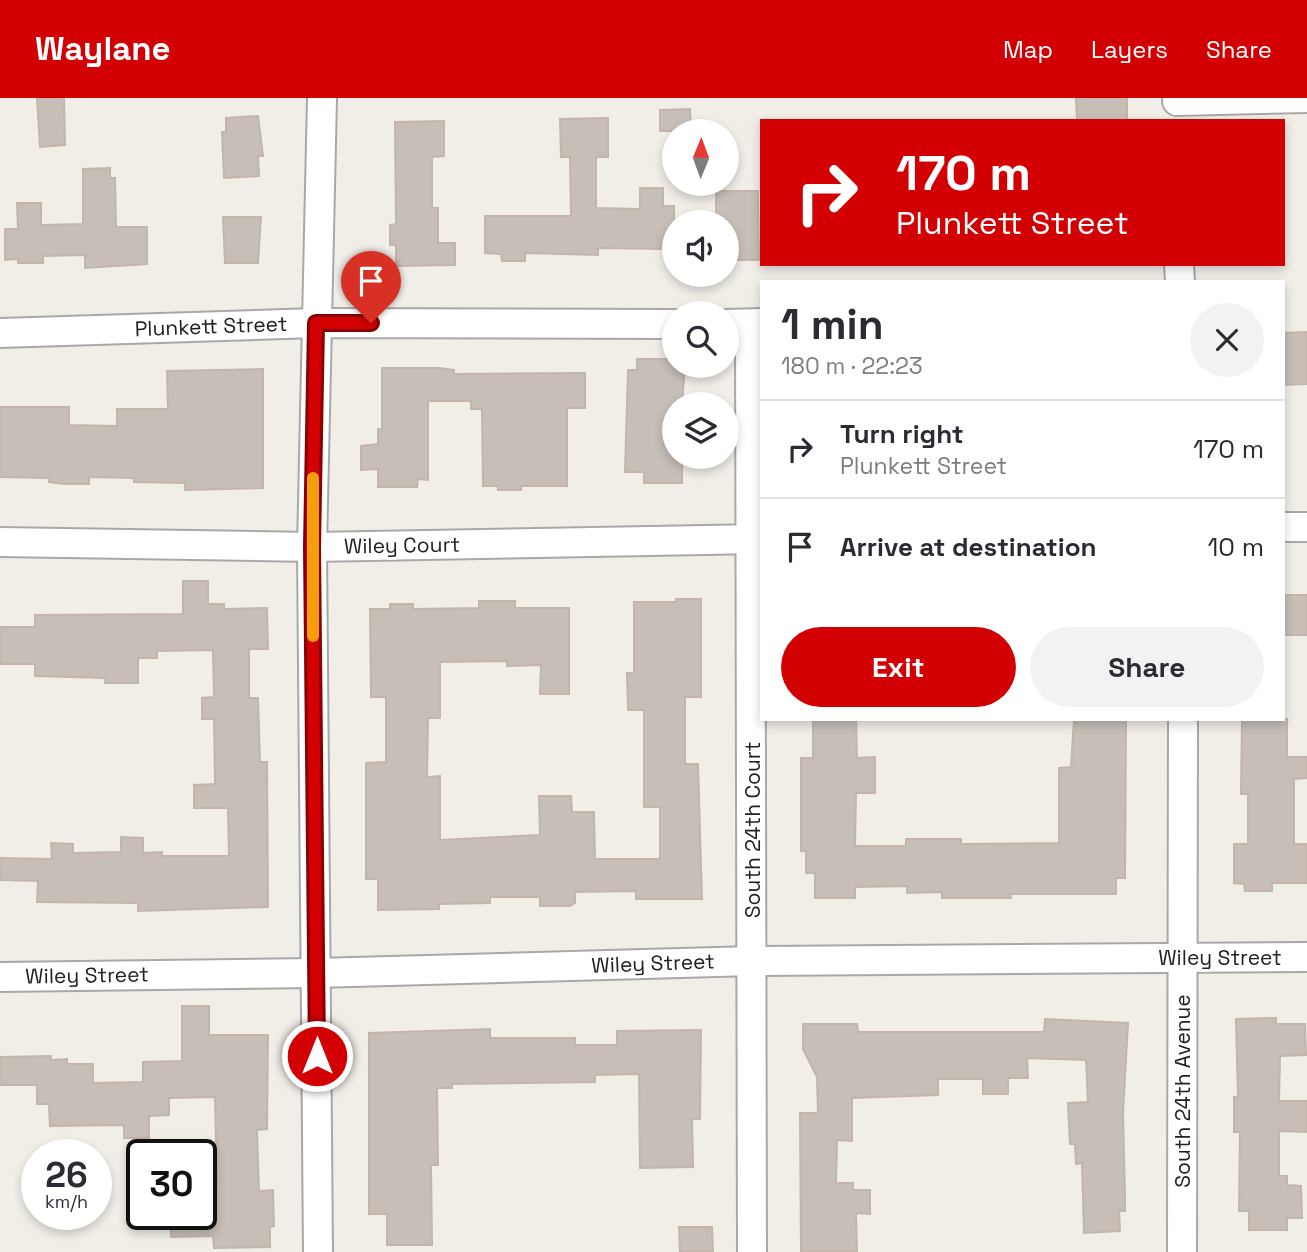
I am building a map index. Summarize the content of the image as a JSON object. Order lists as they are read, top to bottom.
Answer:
{
  "streets": {
    "street": [
      "Plunkett Street",
      "Wiley Court",
      "South 24th Court",
      "Wiley Street",
      "South 24th Avenue"
    ]
  },
  "crossings": [
    ["Wiley Court", "South 24th Court"],
    ["South 24th Court", "Wiley Street"],
    ["Wiley Street", "South 24th Avenue"]
  ],
  "north": "top",
  "page": {
    "header": "Waylane",
    "nav": ["Map", "Layers", "Share"],
    "turn": ["170 m", "Plunkett Street"],
    "heading": ["1 min", "180 m · 22:23"],
    "list": [
      {
        "name": "Turn right",
        "note": "Plunkett Street",
        "value": "170 m"
      },
      {
        "name": "Arrive at destination",
        "value": "10 m"
      }
    ],
    "buttons": ["Exit", "Share"],
    "speed": "26 km/h",
    "limit": "30"
  }
}
